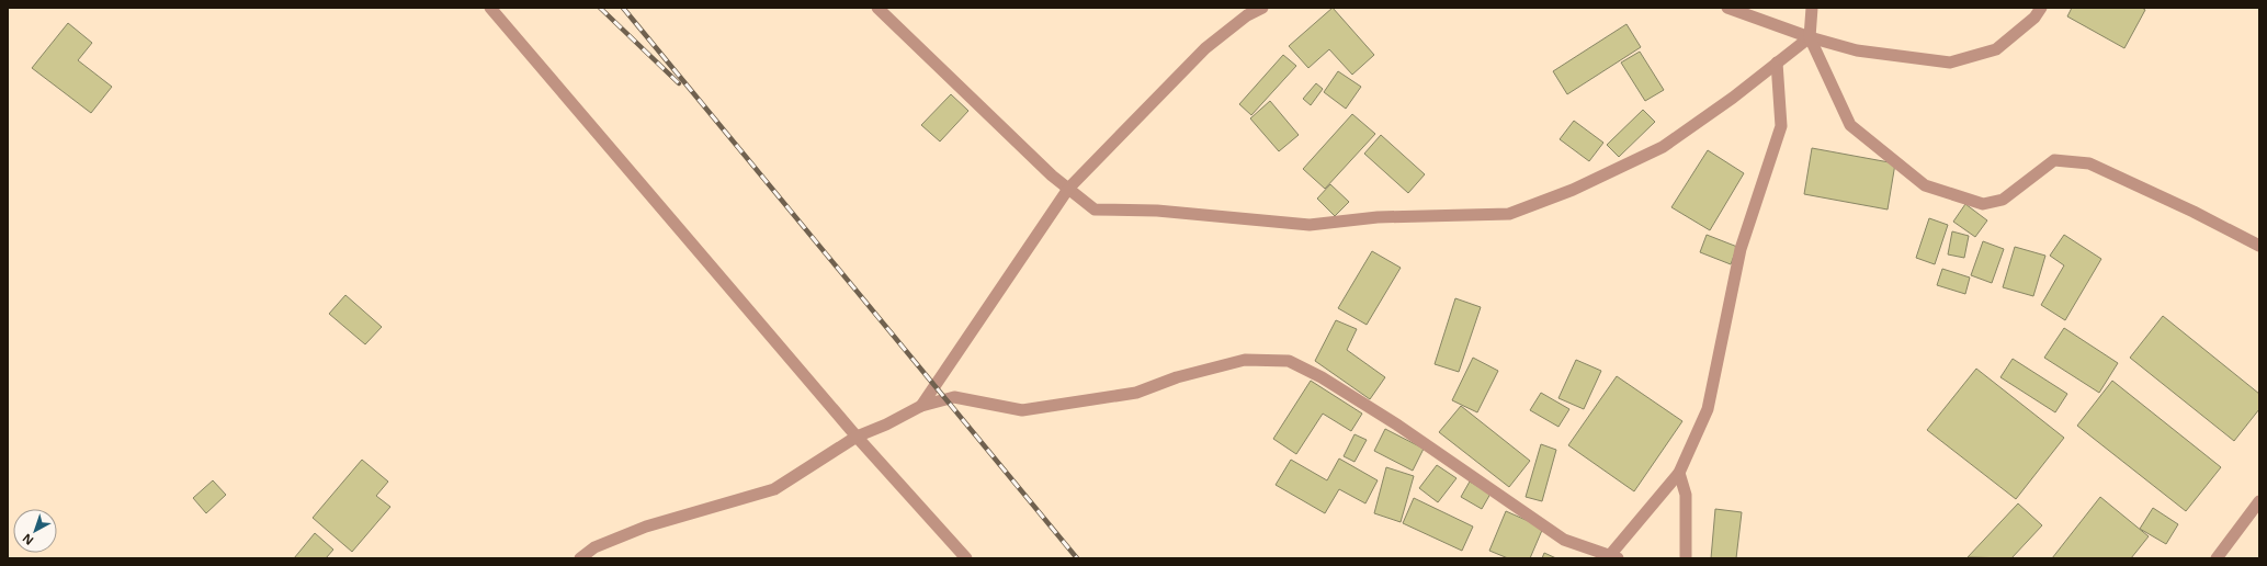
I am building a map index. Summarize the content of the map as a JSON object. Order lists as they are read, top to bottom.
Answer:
{
  "north": "bottom left"
}
